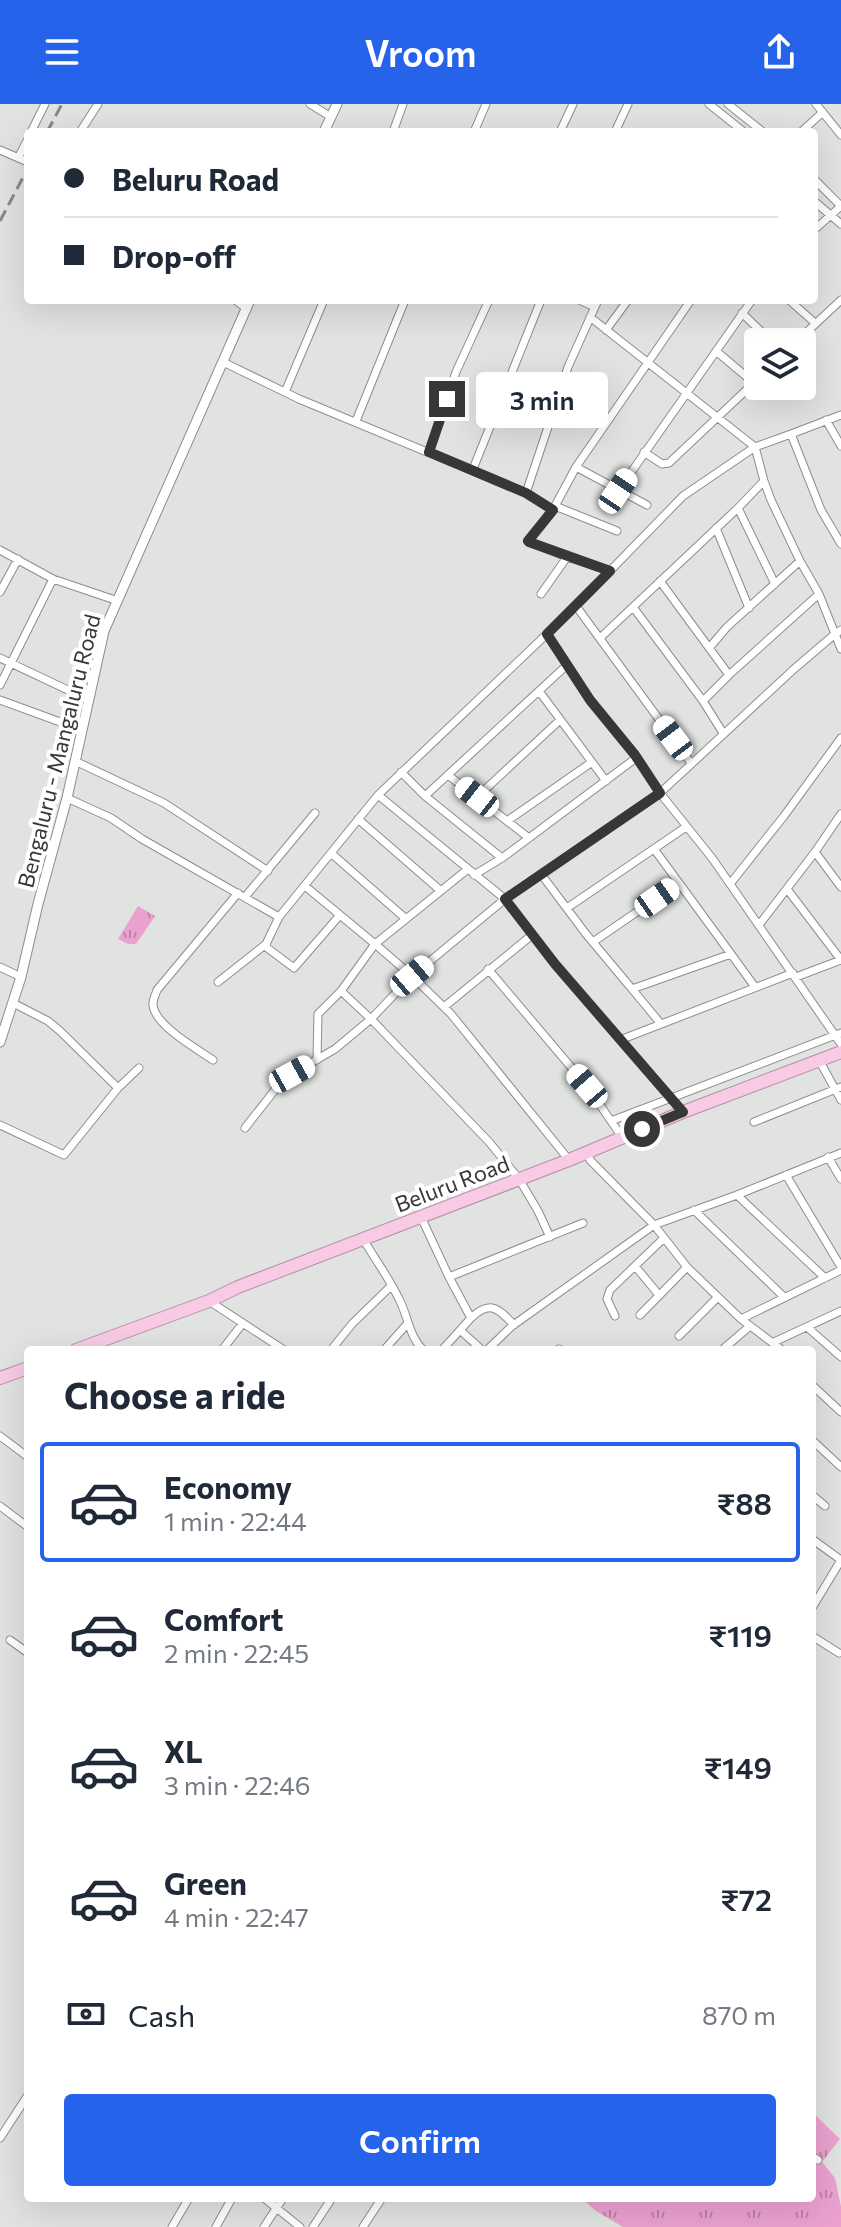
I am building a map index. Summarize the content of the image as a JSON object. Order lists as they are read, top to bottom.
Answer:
{
  "streets": {
    "highway": ["Beluru Road"],
    "street": ["Bengaluru - Mangaluru Road"]
  },
  "page": {
    "header": "Vroom",
    "banner": ["Beluru Road", "Drop-off"],
    "bubble": "3 min",
    "heading": "Choose a ride",
    "list": [
      {
        "name": "Economy",
        "note": "1 min · 22:44",
        "value": "₹88"
      },
      {
        "name": "Comfort",
        "note": "2 min · 22:45",
        "value": "₹119"
      },
      {
        "name": "XL",
        "note": "3 min · 22:46",
        "value": "₹149"
      },
      {
        "name": "Green",
        "note": "4 min · 22:47",
        "value": "₹72"
      }
    ],
    "pay": ["Cash", "870 m"],
    "buttons": "Confirm"
  }
}
